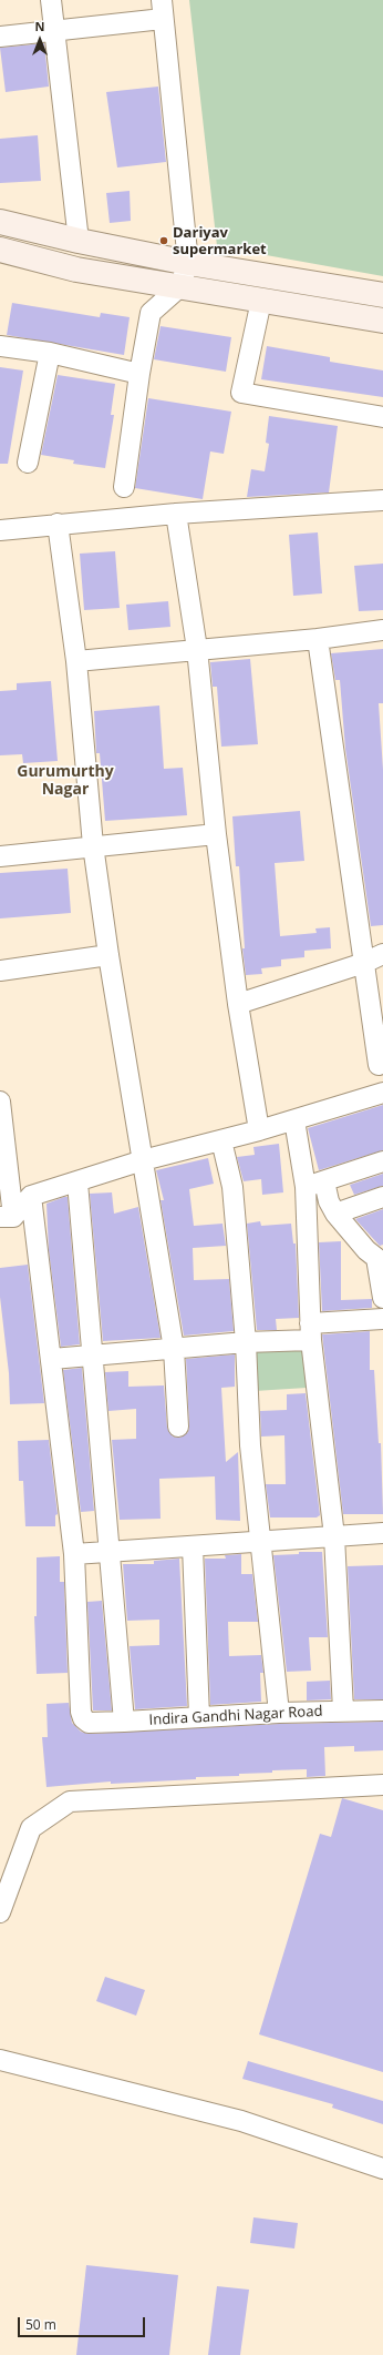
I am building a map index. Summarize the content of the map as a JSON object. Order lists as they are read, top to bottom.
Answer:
{
  "streets": {
    "street": ["Indira Gandhi Nagar Road"]
  },
  "districts": ["Gurumurthy Nagar"],
  "places": ["Dariyav supermarket"],
  "scale_bar": "50 m",
  "north": "top"
}
